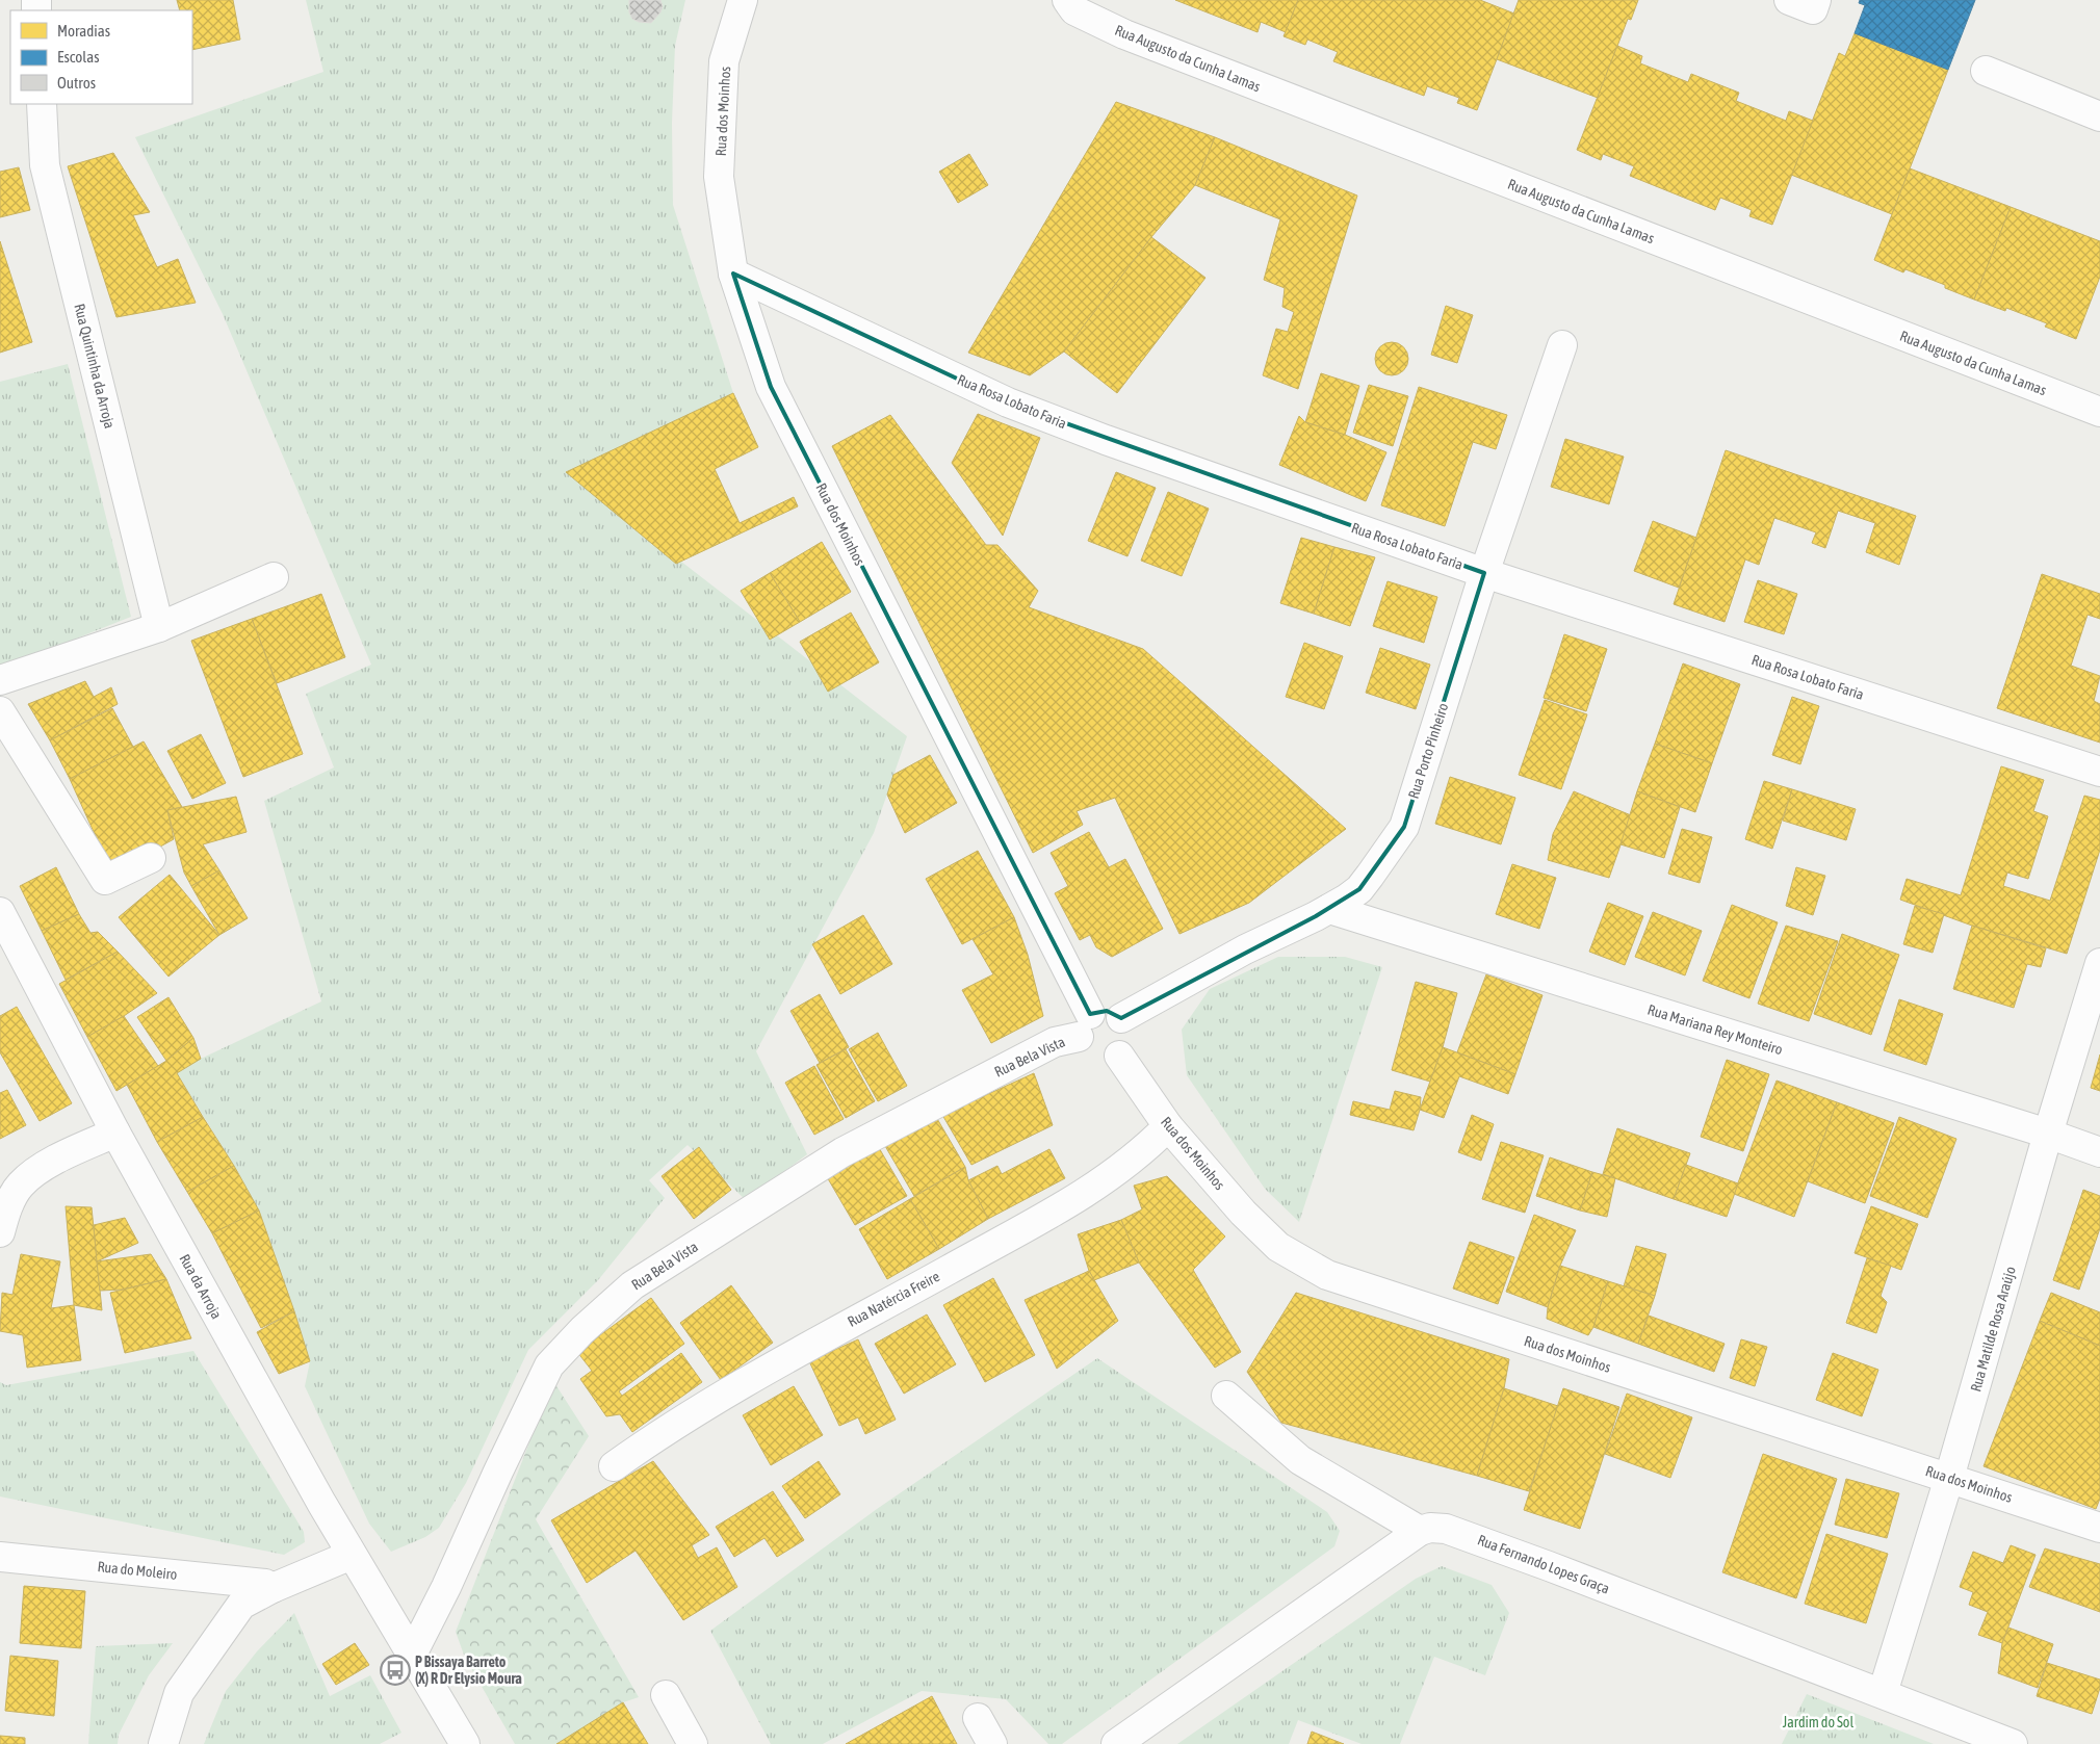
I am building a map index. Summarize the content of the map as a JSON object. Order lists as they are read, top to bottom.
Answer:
{
  "streets": {
    "street": [
      "Rua Augusto da Cunha Lamas",
      "Rua dos Moinhos",
      "Rua Quintinha da Arroja",
      "Rua Rosa Lobato Faria",
      "Rua Porto Pinheiro",
      "Rua Mariana Rey Monteiro",
      "Rua Bela Vista",
      "Rua da Arroja",
      "Rua Natércia Freire",
      "Rua Matilde Rosa Araújo",
      "Rua Fernando Lopes Graça",
      "Rua do Moleiro"
    ]
  },
  "crossings": [
    ["Rua dos Moinhos", "Rua Rosa Lobato Faria"],
    ["Rua dos Moinhos", "Rua Porto Pinheiro"],
    ["Rua dos Moinhos", "Rua Bela Vista"],
    ["Rua dos Moinhos", "Rua Natércia Freire"],
    ["Rua dos Moinhos", "Rua Matilde Rosa Araújo"],
    ["Rua Rosa Lobato Faria", "Rua Porto Pinheiro"],
    ["Rua Porto Pinheiro", "Rua Mariana Rey Monteiro"],
    ["Rua Porto Pinheiro", "Rua Bela Vista"],
    ["Rua Mariana Rey Monteiro", "Rua Matilde Rosa Araújo"],
    ["Rua Bela Vista", "Rua da Arroja"],
    ["Rua Matilde Rosa Araújo", "Rua Fernando Lopes Graça"]
  ],
  "parks": ["Jardim do Sol"],
  "places": {
    "bus stop": ["P Bissaya Barreto (X) R Dr Elysio Moura"]
  },
  "legend": ["Moradias", "Escolas", "Outros"]
}
